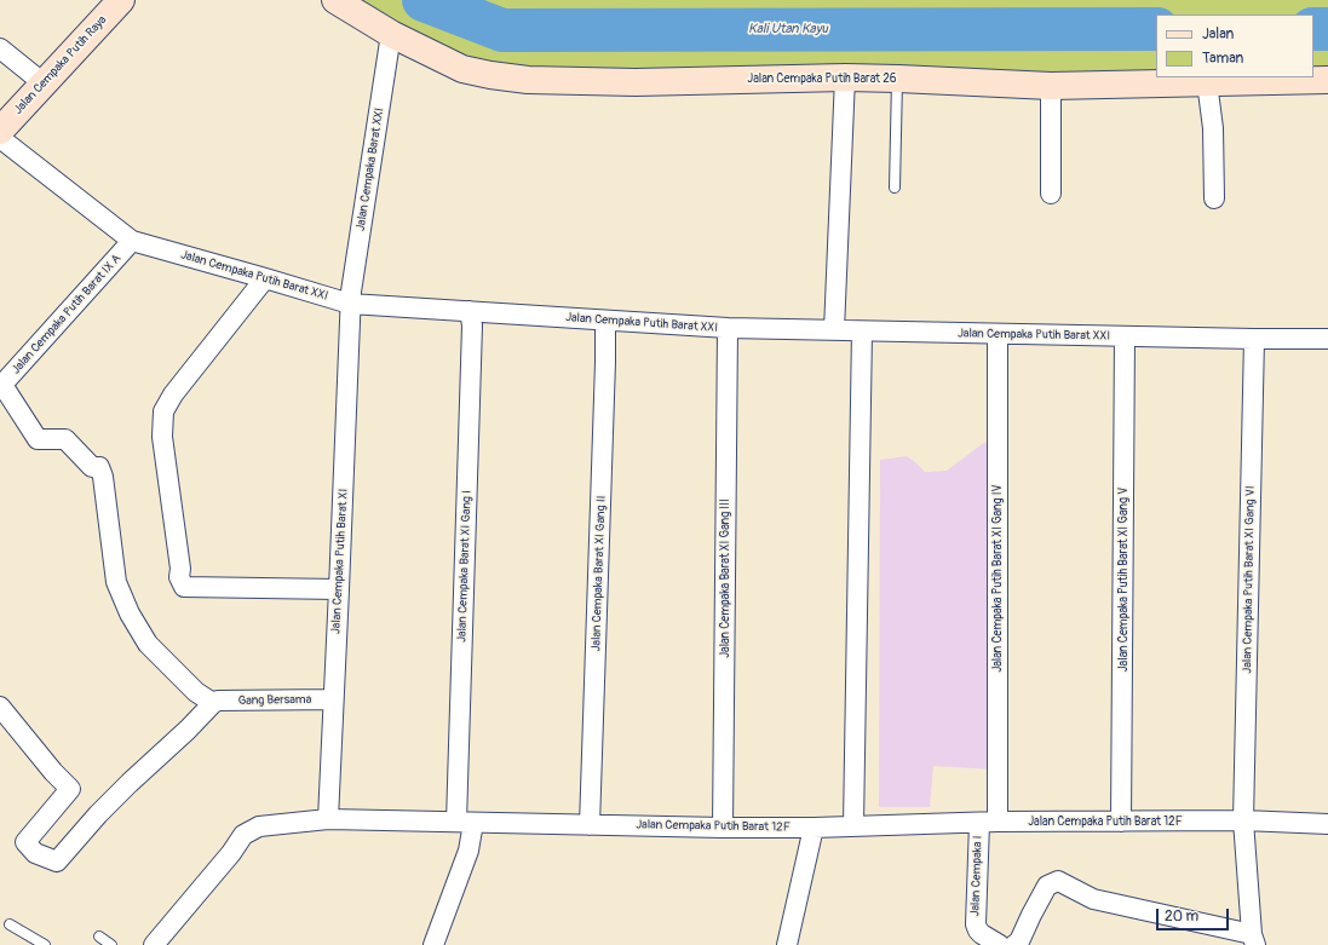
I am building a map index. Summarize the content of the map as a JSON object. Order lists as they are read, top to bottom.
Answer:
{
  "streets": {
    "street": [
      "Jalan Cempaka Putih Raya",
      "Jalan Cempaka Putih Barat 26",
      "Jalan Cempaka Barat XXI",
      "Jalan Cempaka Putih Barat XXI",
      "Jalan Cempaka Putih Barat IX A",
      "Jalan Cempaka Putih Barat XI",
      "Jalan Cempaka Barat XI Gang I",
      "Jalan Cempaka Barat XI Gang II",
      "Jalan Cempaka Barat XI Gang III",
      "Jalan Cempaka Putih Barat XI Gang IV",
      "Jalan Cempaka Putih Barat XI Gang V",
      "Jalan Cempaka Putih Barat XI Gang VI",
      "Gang Bersama",
      "Jalan Cempaka Putih Barat 12F",
      "Jalan Cempaka I"
    ]
  },
  "crossings": [
    ["Jalan Cempaka Putih Barat 26", "Jalan Cempaka Barat XXI"],
    ["Jalan Cempaka Barat XXI", "Jalan Cempaka Putih Barat XXI"],
    ["Jalan Cempaka Barat XXI", "Jalan Cempaka Putih Barat XI"],
    ["Jalan Cempaka Putih Barat XXI", "Jalan Cempaka Putih Barat IX A"],
    ["Jalan Cempaka Putih Barat XXI", "Jalan Cempaka Putih Barat XI"],
    ["Jalan Cempaka Putih Barat XXI", "Jalan Cempaka Barat XI Gang I"],
    ["Jalan Cempaka Putih Barat XXI", "Jalan Cempaka Barat XI Gang II"],
    ["Jalan Cempaka Putih Barat XXI", "Jalan Cempaka Barat XI Gang III"],
    ["Jalan Cempaka Putih Barat XXI", "Jalan Cempaka Putih Barat XI Gang IV"],
    ["Jalan Cempaka Putih Barat XXI", "Jalan Cempaka Putih Barat XI Gang V"],
    ["Jalan Cempaka Putih Barat XXI", "Jalan Cempaka Putih Barat XI Gang VI"],
    ["Jalan Cempaka Putih Barat XI", "Gang Bersama"],
    ["Jalan Cempaka Putih Barat XI", "Jalan Cempaka Putih Barat 12F"],
    ["Jalan Cempaka Barat XI Gang I", "Jalan Cempaka Putih Barat 12F"],
    ["Jalan Cempaka Barat XI Gang II", "Jalan Cempaka Putih Barat 12F"],
    ["Jalan Cempaka Barat XI Gang III", "Jalan Cempaka Putih Barat 12F"],
    ["Jalan Cempaka Putih Barat XI Gang IV", "Jalan Cempaka Putih Barat 12F"],
    ["Jalan Cempaka Putih Barat XI Gang IV", "Jalan Cempaka I"],
    ["Jalan Cempaka Putih Barat XI Gang V", "Jalan Cempaka Putih Barat 12F"],
    ["Jalan Cempaka Putih Barat XI Gang VI", "Jalan Cempaka Putih Barat 12F"],
    ["Jalan Cempaka Putih Barat 12F", "Jalan Cempaka I"]
  ],
  "water": ["Kali Utan Kayu"],
  "legend": ["Jalan", "Taman"],
  "scale_bar": "20 m"
}
